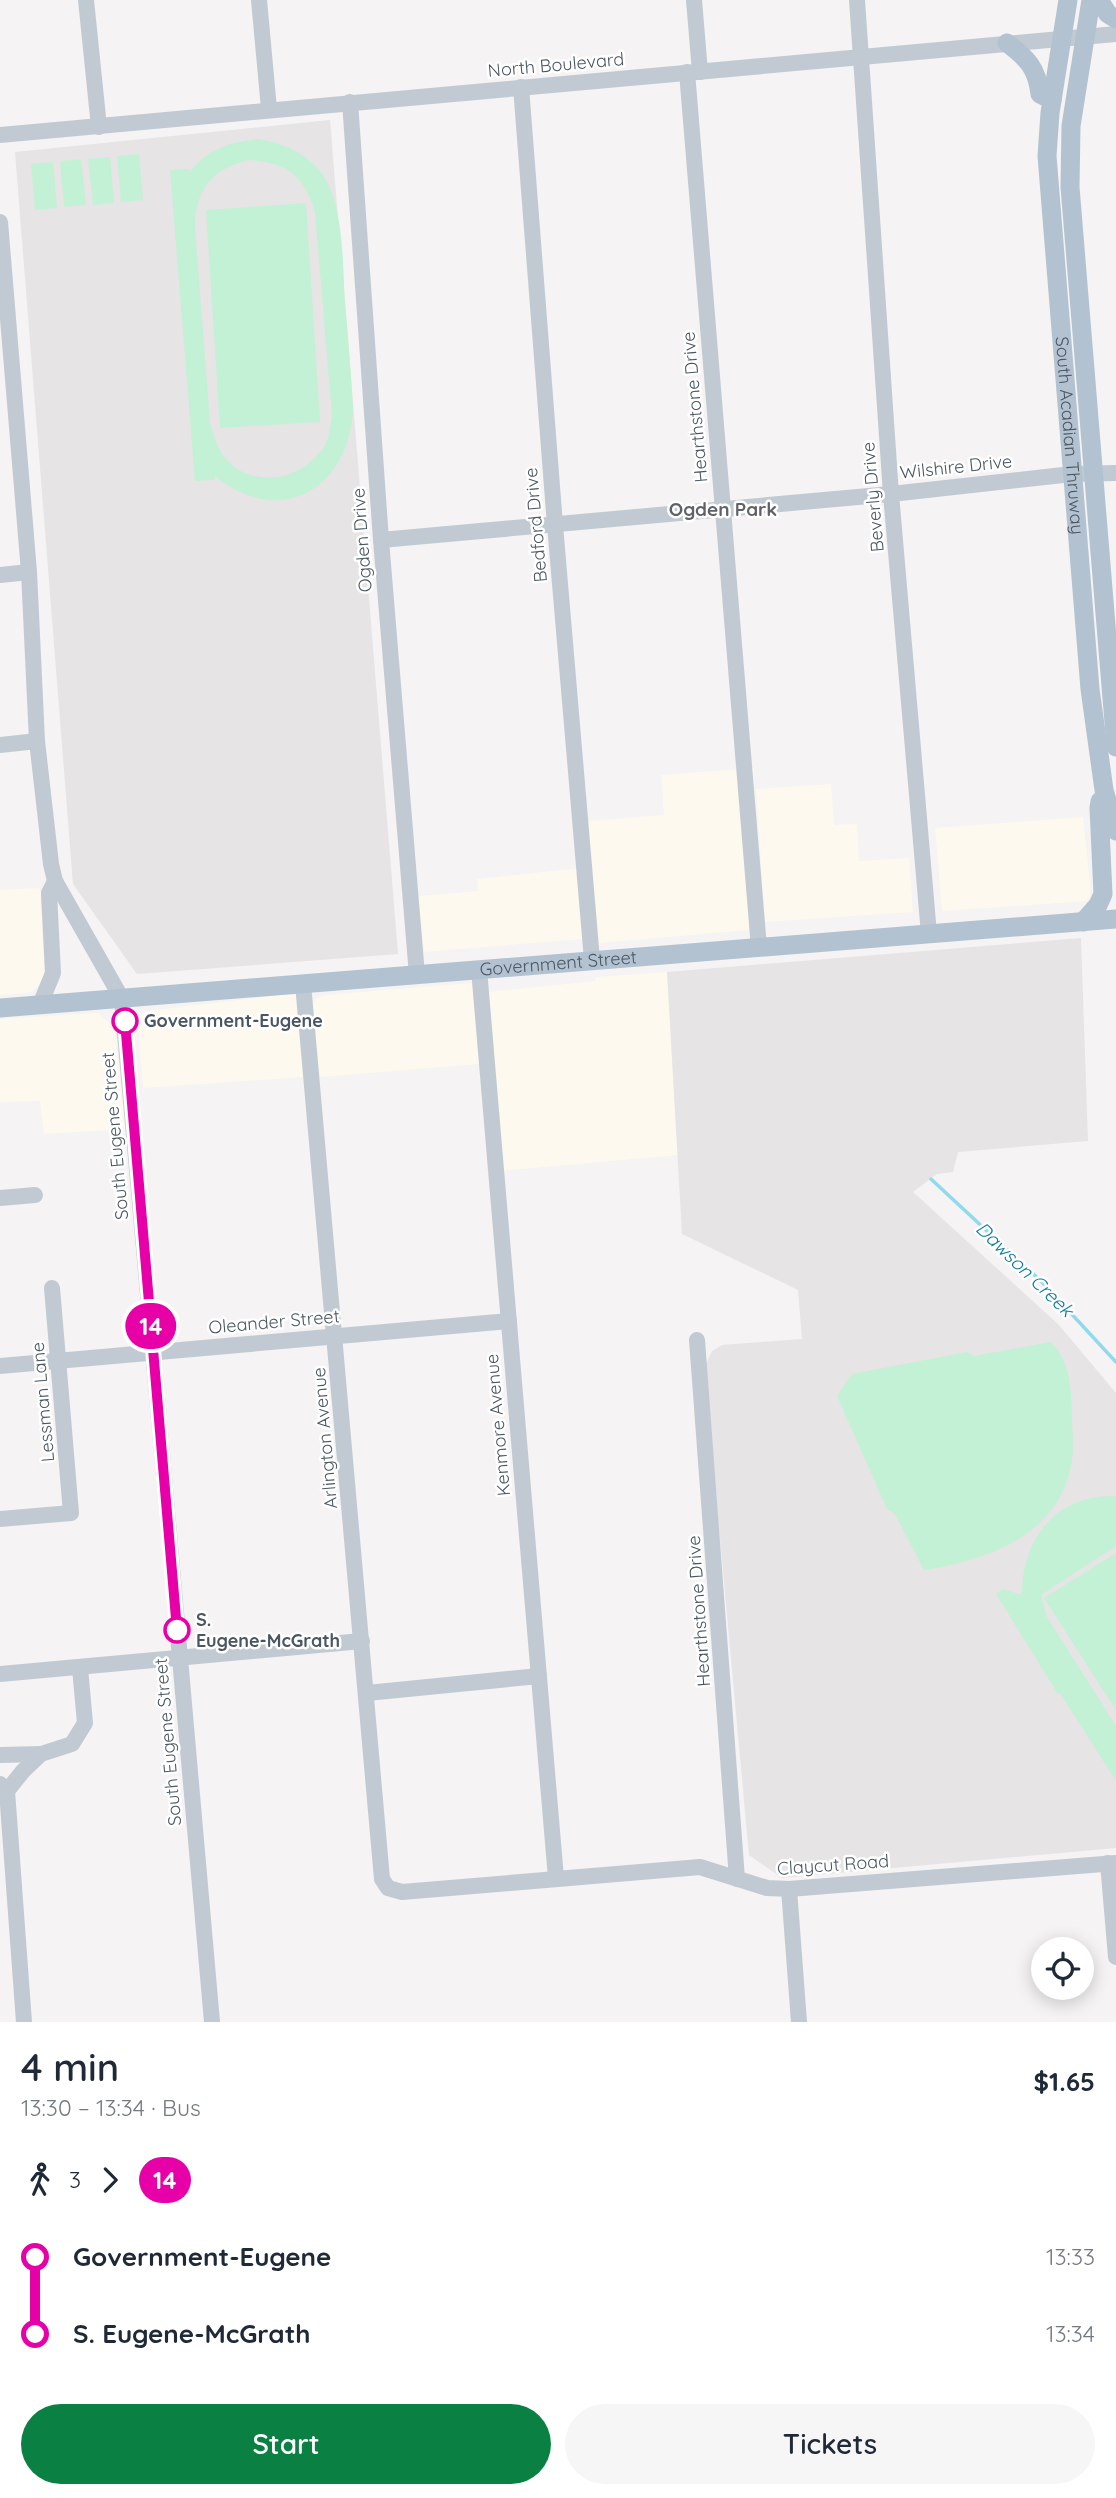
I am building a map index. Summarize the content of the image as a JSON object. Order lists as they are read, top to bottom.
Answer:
{
  "streets": {
    "main road": ["South Acadian Thruway", "Government Street"],
    "street": [
      "North Boulevard",
      "Hearthstone Drive",
      "Wilshire Drive",
      "Beverly Drive",
      "Bedford Drive",
      "Ogden Drive",
      "South Eugene Street",
      "Oleander Street",
      "Lessman Lane",
      "Kenmore Avenue",
      "Arlington Avenue",
      "Claycut Road"
    ]
  },
  "crossings": [
    ["North Boulevard", "Hearthstone Drive"],
    ["North Boulevard", "South Acadian Thruway"],
    ["North Boulevard", "Beverly Drive"],
    ["North Boulevard", "Bedford Drive"],
    ["North Boulevard", "Ogden Drive"],
    ["Hearthstone Drive", "Wilshire Drive"],
    ["Hearthstone Drive", "Government Street"],
    ["Hearthstone Drive", "Claycut Road"],
    ["South Acadian Thruway", "Wilshire Drive"],
    ["Wilshire Drive", "Beverly Drive"],
    ["Wilshire Drive", "Bedford Drive"],
    ["Wilshire Drive", "Ogden Drive"],
    ["Beverly Drive", "Government Street"],
    ["Bedford Drive", "Government Street"],
    ["Ogden Drive", "Government Street"],
    ["Government Street", "South Eugene Street"],
    ["Government Street", "Kenmore Avenue"],
    ["Government Street", "Arlington Avenue"],
    ["South Eugene Street", "Oleander Street"],
    ["Oleander Street", "Lessman Lane"],
    ["Oleander Street", "Kenmore Avenue"],
    ["Oleander Street", "Arlington Avenue"],
    ["Kenmore Avenue", "Claycut Road"],
    ["Arlington Avenue", "Claycut Road"]
  ],
  "districts": ["Ogden Park"],
  "water": ["Dawson Creek"],
  "places": ["Government-Eugene", "S. Eugene-McGrath"],
  "lines": ["bus line 14"],
  "page": {
    "on_map": "14",
    "heading": ["4 min", "13:30 – 13:34 · Bus", "$1.65"],
    "legs": ["3", "14"],
    "list": [
      {
        "name": "Government-Eugene",
        "value": "13:33"
      },
      {
        "name": "S. Eugene-McGrath",
        "value": "13:34"
      }
    ],
    "buttons": ["Start", "Tickets"]
  }
}
